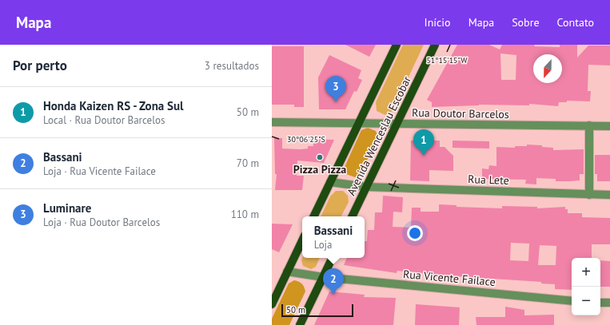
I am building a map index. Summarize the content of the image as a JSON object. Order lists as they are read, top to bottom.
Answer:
{
  "streets": {
    "main road": ["Avenida Wenceslau Escobar"],
    "street": ["Rua Doutor Barcelos", "Rua Lete", "Rua Vicente Failace"]
  },
  "crossings": [
    ["Rua Doutor Barcelos", "Avenida Wenceslau Escobar"],
    ["Avenida Wenceslau Escobar", "Rua Lete"]
  ],
  "places": ["Pizza Pizza"],
  "scale_bar": "50 m",
  "north": "bottom",
  "page": {
    "header": "Mapa",
    "nav": [
      "Início",
      "Mapa",
      "Sobre",
      "Contato"
    ],
    "heading": ["Por perto", "3 resultados"],
    "pins": ["3", "1", "2"],
    "list": [
      {
        "mark": "1",
        "name": "Honda Kaizen RS - Zona Sul",
        "note": "Local · Rua Doutor Barcelos",
        "value": "50 m"
      },
      {
        "mark": "2",
        "name": "Bassani",
        "note": "Loja · Rua Vicente Failace",
        "value": "70 m"
      },
      {
        "mark": "3",
        "name": "Luminare",
        "note": "Loja · Rua Doutor Barcelos",
        "value": "110 m"
      }
    ],
    "popup": ["Bassani", "Loja"],
    "map_buttons": ["+", "−"],
    "scale": "50 m"
  },
  "coordinates": ["51°15'15\"W", "30°06'25\"S"]
}
